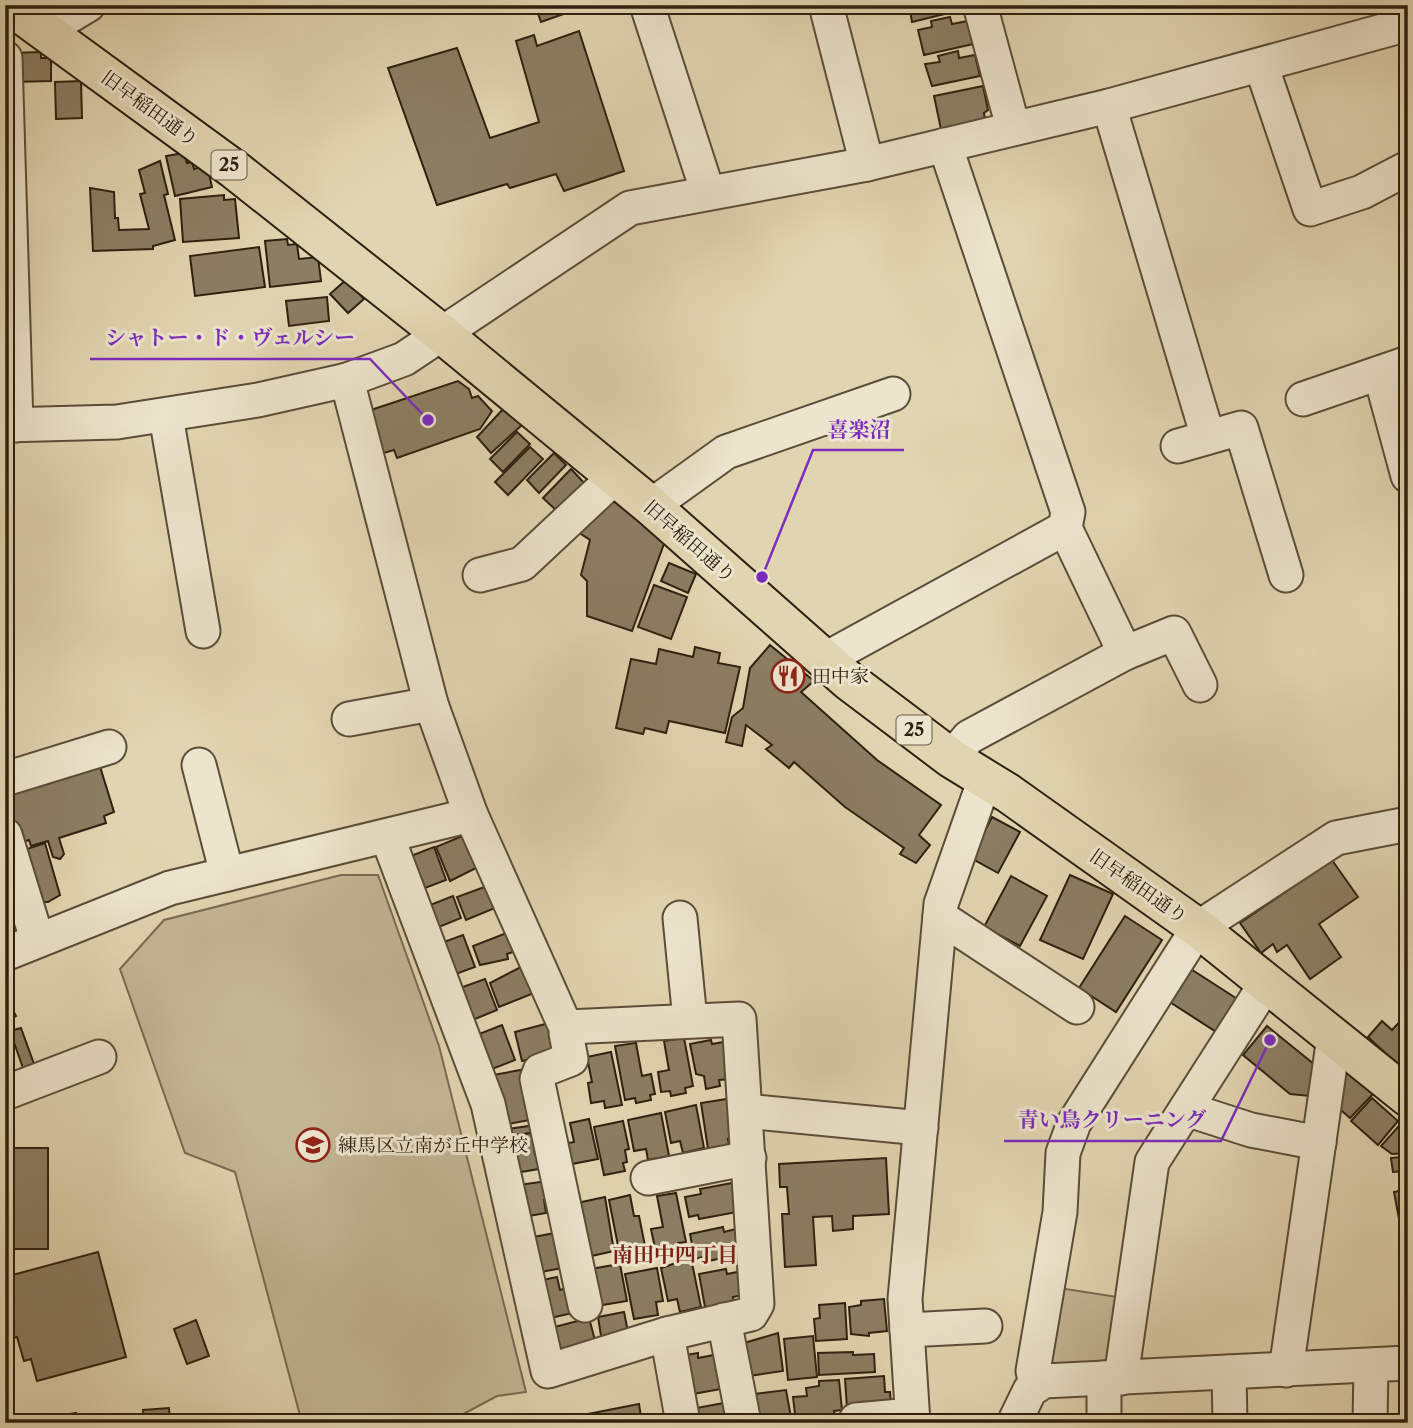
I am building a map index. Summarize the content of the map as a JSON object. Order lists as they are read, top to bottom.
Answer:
{
  "streets": {
    "main road": ["旧早稲田通り", "25"]
  },
  "districts": ["南田中四丁目"],
  "places": {
    "other": ["シャトー・ド・ヴェルシー", "喜楽沼", "青い鳥クリーニング"],
    "restaurant": ["田中家"],
    "school or university": ["練馬区立南が丘中学校"]
  }
}
